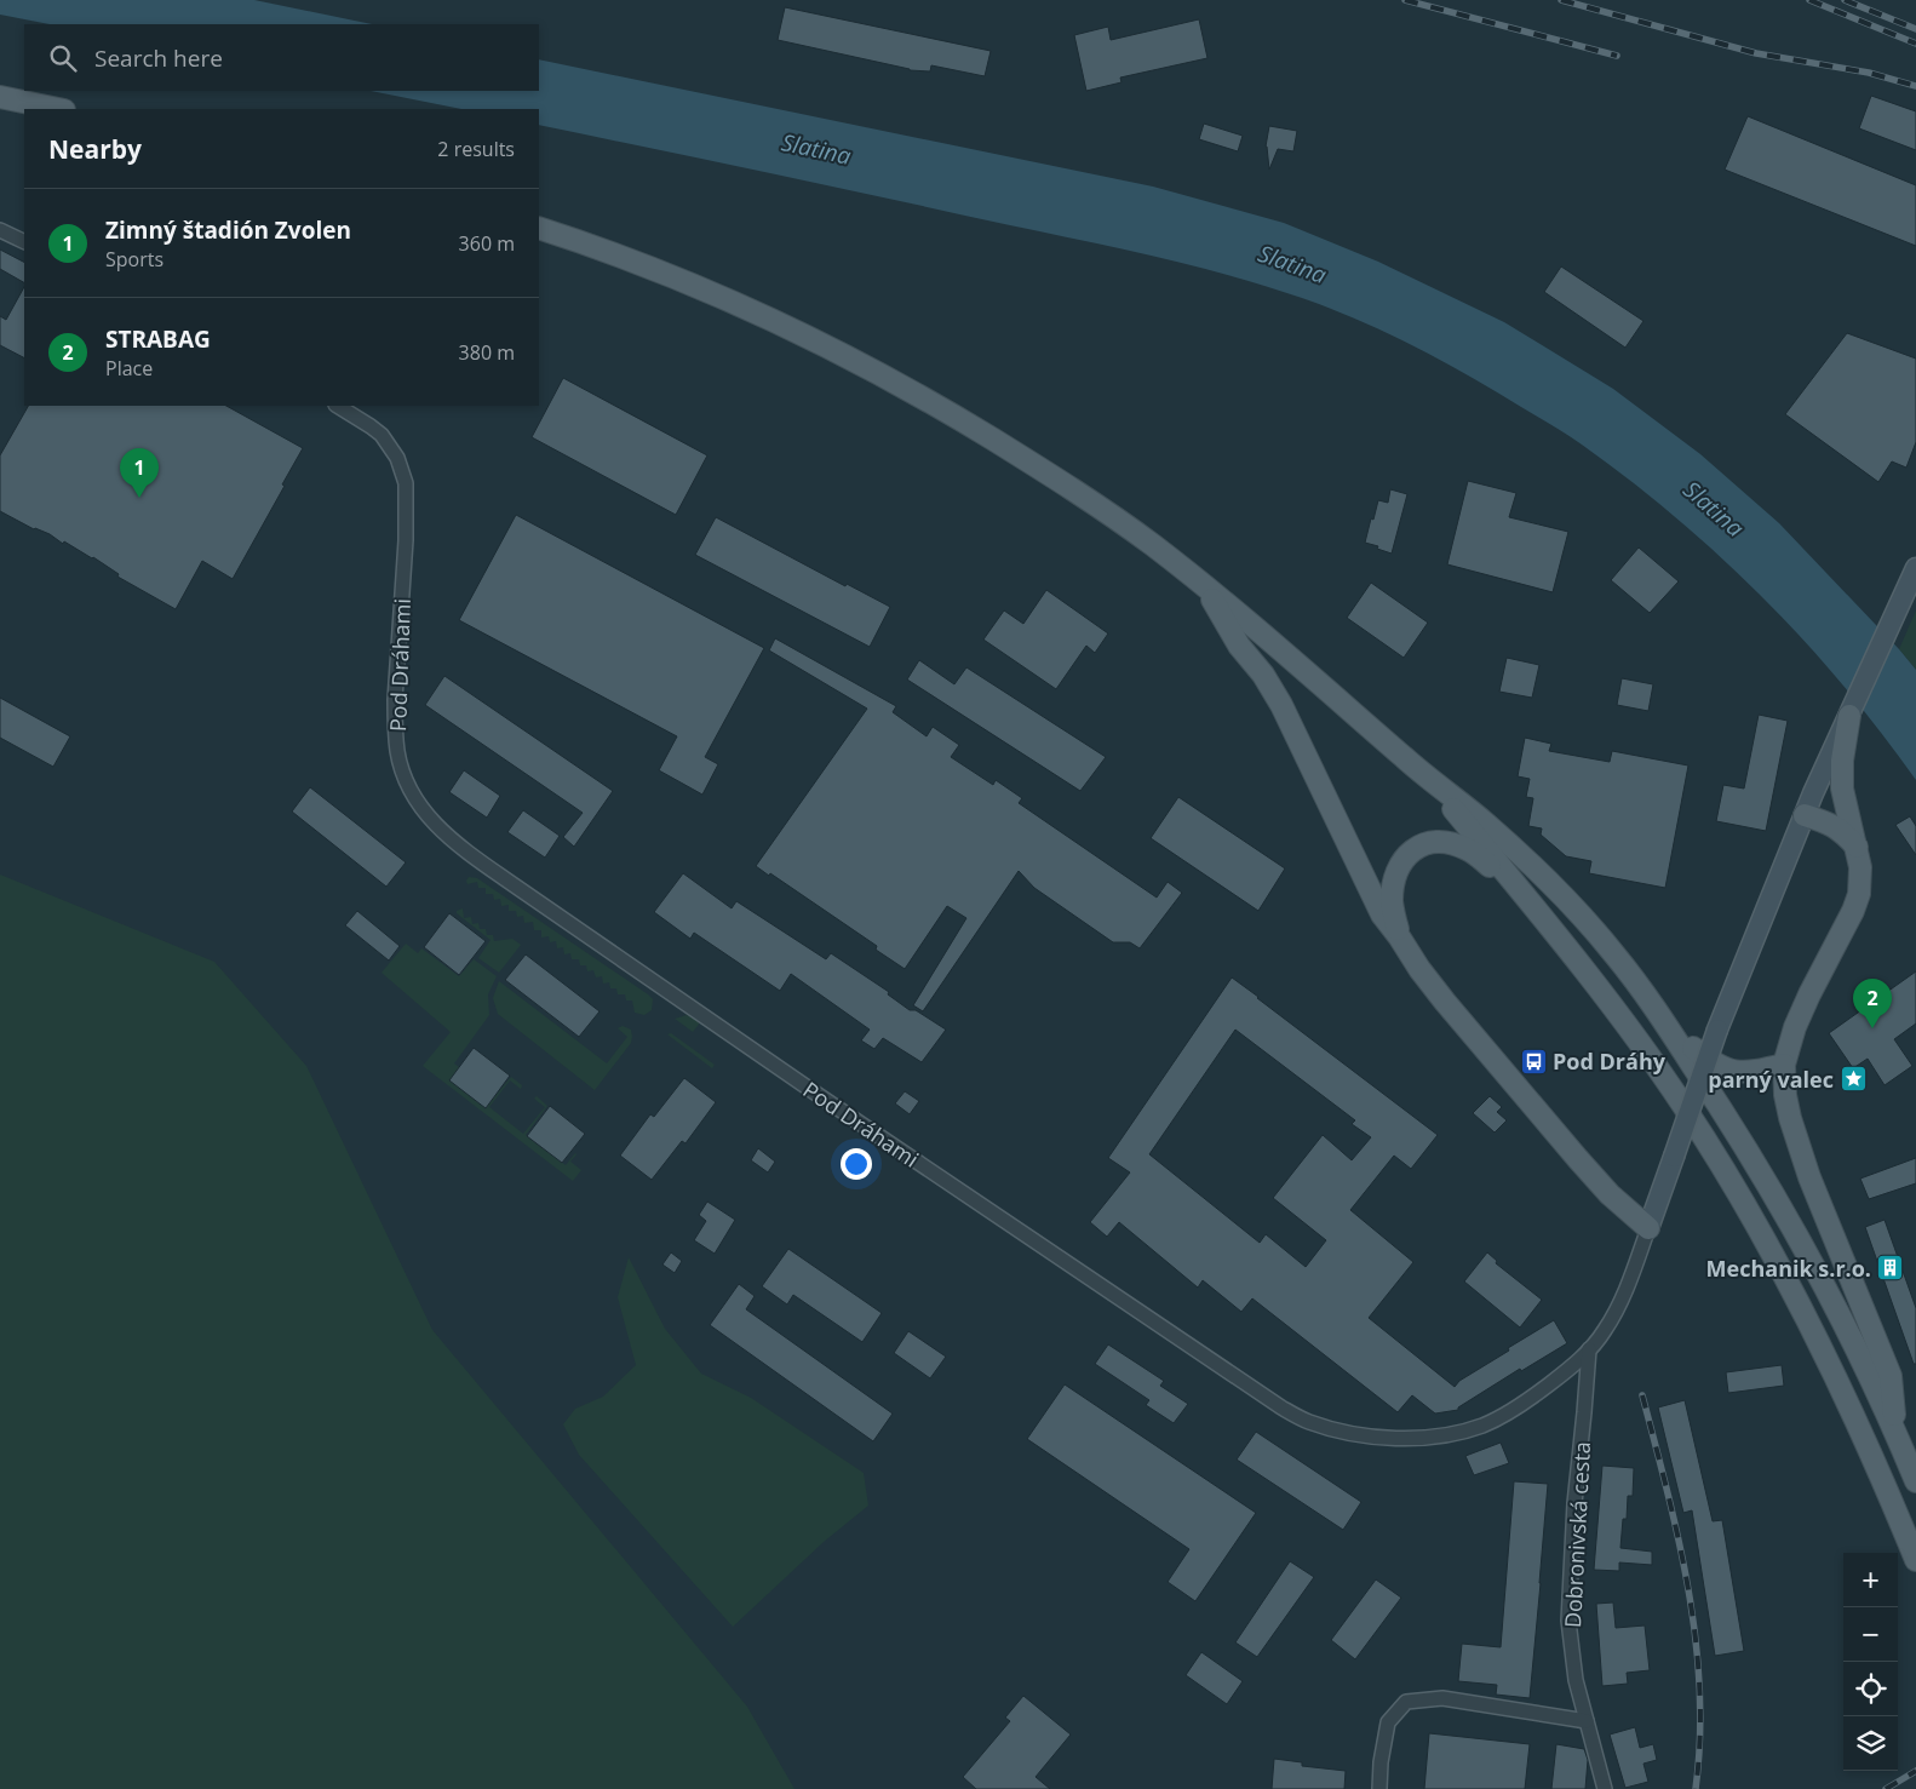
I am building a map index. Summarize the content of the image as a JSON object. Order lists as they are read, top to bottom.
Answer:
{
  "streets": {
    "street": ["Pod Dráhami", "Dobronivská cesta"]
  },
  "crossings": [
    ["Pod Dráhami", "Dobronivská cesta"]
  ],
  "water": ["Slatina"],
  "places": {
    "bus stop": ["Pod Dráhy"],
    "place": ["parný valec"],
    "building": ["Mechanik s.r.o."]
  },
  "page": {
    "search": "Search here",
    "heading": ["Nearby", "2 results"],
    "list": [
      {
        "mark": "1",
        "name": "Zimný štadión Zvolen",
        "note": "Sports",
        "value": "360 m"
      },
      {
        "mark": "2",
        "name": "STRABAG",
        "note": "Place",
        "value": "380 m"
      }
    ],
    "pins": ["1", "2"],
    "map_buttons": ["+", "−"]
  }
}
